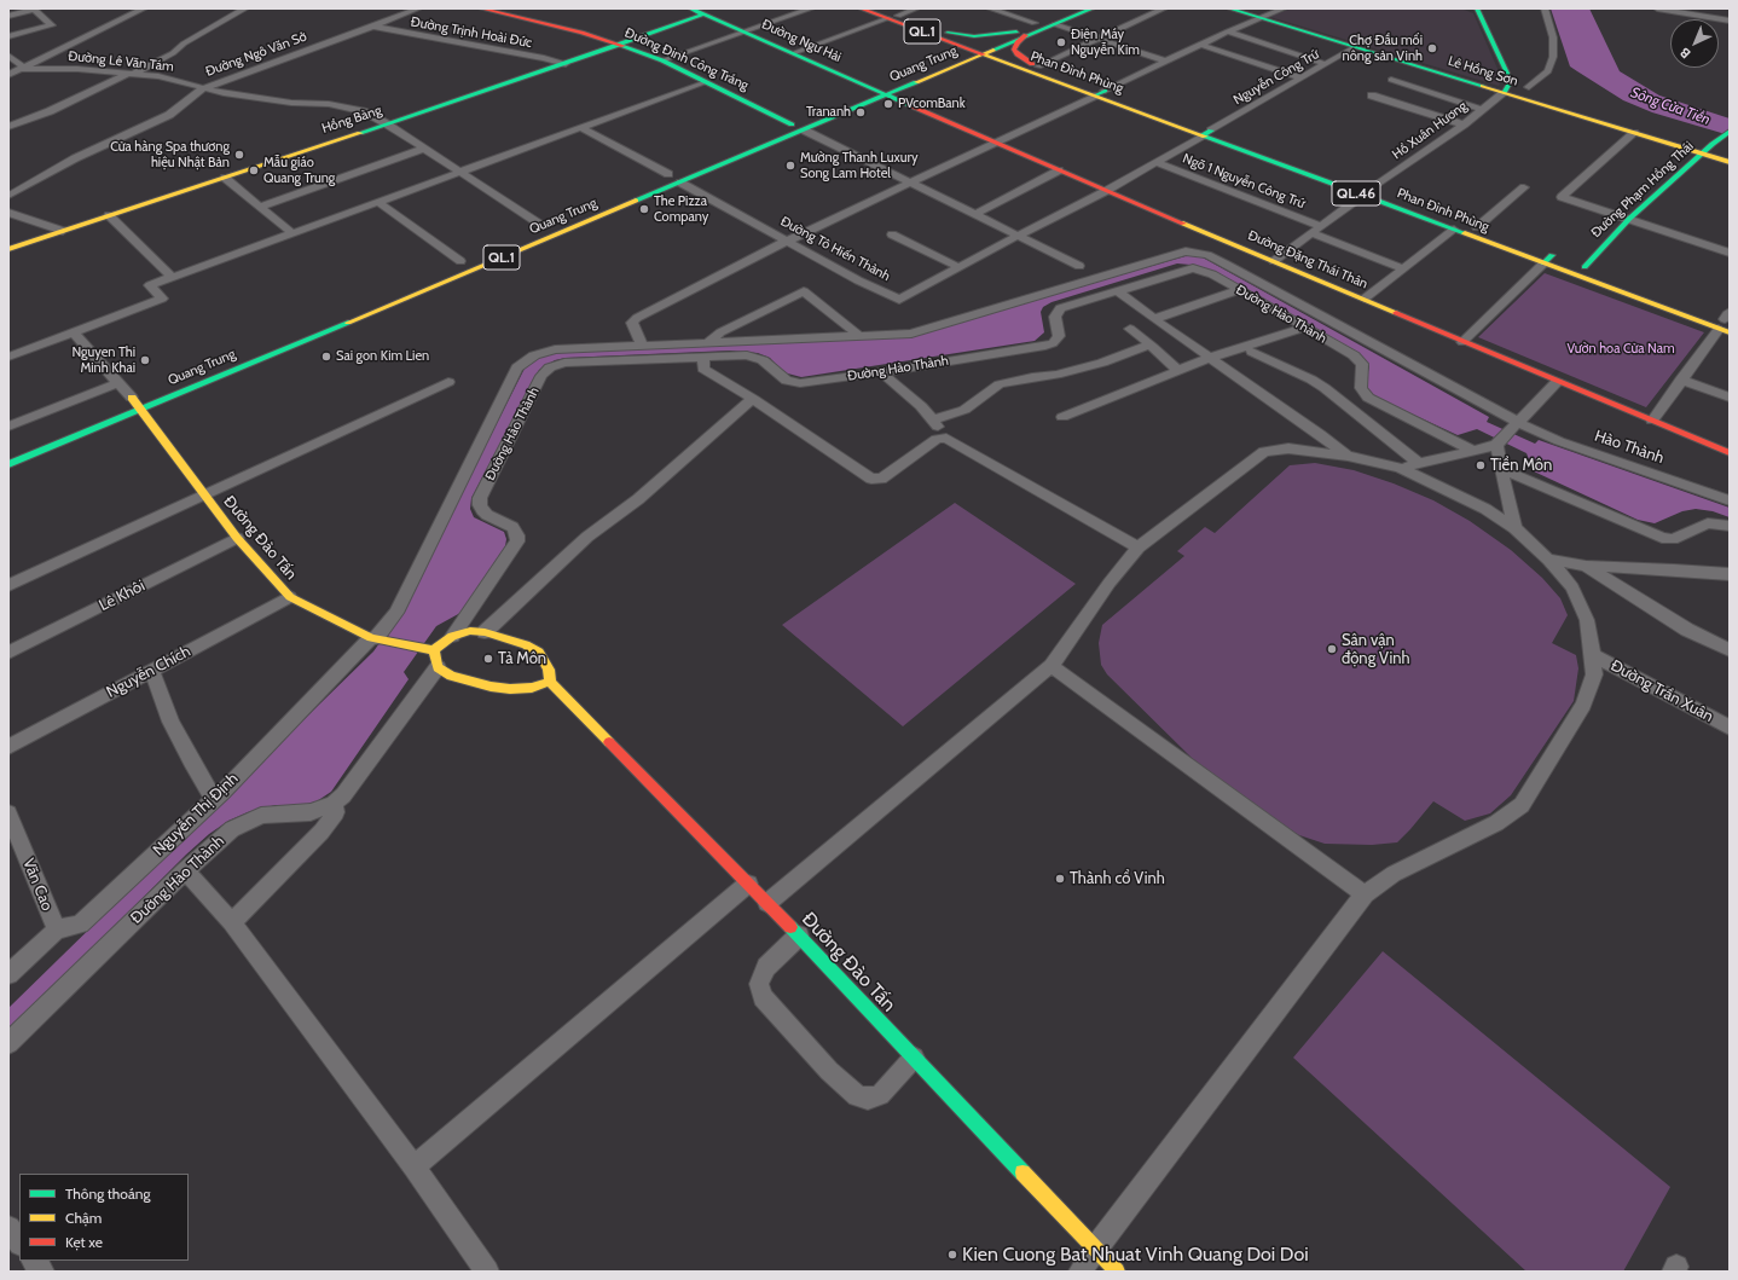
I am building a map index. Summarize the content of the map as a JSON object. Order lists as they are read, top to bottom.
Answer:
{
  "streets": {
    "main road": [
      "QL.1",
      "Đường Ngư Hải",
      "Đường Đinh Công Tráng",
      "Quang Trung",
      "Lê Hồng Sơn",
      "Phan Đình Phùng",
      "Hồng Bàng",
      "Đường Phạm Hồng Thái",
      "QL.46",
      "Đường Đặng Thái Thân",
      "Đường Đào Tấn"
    ],
    "street": [
      "Đường Trịnh Hoài Đức",
      "Đường Ngô Văn Sở",
      "Đường Lê Văn Tám",
      "Nguyễn Công Trứ",
      "Hồ Xuân Hương",
      "Ngõ 1 Nguyễn Công Trứ",
      "Đường Tô Hiến Thành",
      "Đường Hào Thành",
      "Hào Thành",
      "Lê Khôi",
      "Nguyễn Chích",
      "Đường Trần Xuân",
      "Nguyễn Thị Định",
      "Văn Cao"
    ]
  },
  "crossings": [
    ["QL.1", "Quang Trung"],
    ["QL.1", "Phan Đình Phùng"],
    ["Đường Trịnh Hoài Đức", "Đường Ngô Văn Sở"],
    ["Đường Trịnh Hoài Đức", "Hồng Bàng"],
    ["Đường Ngư Hải", "Quang Trung"],
    ["Đường Ngư Hải", "Hồng Bàng"],
    ["Đường Ngư Hải", "Đường Đặng Thái Thân"],
    ["Đường Ngô Văn Sở", "Đường Lê Văn Tám"],
    ["Đường Đinh Công Tráng", "Quang Trung"],
    ["Đường Đinh Công Tráng", "Hồng Bàng"],
    ["Đường Lê Văn Tám", "Hồng Bàng"],
    ["Quang Trung", "Phan Đình Phùng"],
    ["Quang Trung", "Đường Tô Hiến Thành"],
    ["Quang Trung", "Đường Đặng Thái Thân"],
    ["Quang Trung", "Đường Đào Tấn"],
    ["Lê Hồng Sơn", "Nguyễn Công Trứ"],
    ["Lê Hồng Sơn", "Hồ Xuân Hương"],
    ["Lê Hồng Sơn", "Đường Phạm Hồng Thái"],
    ["Phan Đình Phùng", "Nguyễn Công Trứ"],
    ["Phan Đình Phùng", "Hồ Xuân Hương"],
    ["Phan Đình Phùng", "Đường Phạm Hồng Thái"],
    ["Nguyễn Công Trứ", "Ngõ 1 Nguyễn Công Trứ"],
    ["Nguyễn Công Trứ", "Đường Tô Hiến Thành"],
    ["Nguyễn Công Trứ", "Đường Đặng Thái Thân"],
    ["Hồ Xuân Hương", "Ngõ 1 Nguyễn Công Trứ"],
    ["Hồ Xuân Hương", "Đường Đặng Thái Thân"],
    ["Đường Tô Hiến Thành", "Đường Đặng Thái Thân"],
    ["Đường Hào Thành", "Đường Đào Tấn"],
    ["Hào Thành", "Nguyễn Thị Định"],
    ["Đường Đào Tấn", "Lê Khôi"],
    ["Đường Đào Tấn", "Nguyễn Chích"],
    ["Đường Đào Tấn", "Nguyễn Thị Định"],
    ["Nguyễn Thị Định", "Văn Cao"]
  ],
  "water": ["Sông Cửa Tiền"],
  "parks": ["Vườn hoa Cửa Nam"],
  "places": [
    "Điện Máy Nguyễn Kim",
    "Chợ Đầu mối nông sản Vinh",
    "PVcomBank",
    "Trananh",
    "Cửa hàng Spa thương hiệu Nhật Bản",
    "Mường Thanh Luxury Song Lam Hotel",
    "Mẫu giáo Quang Trung",
    "The Pizza Company",
    "Sai gon Kim Lien",
    "Nguyen Thi Minh Khai",
    "Tiền Môn",
    "Sân vận động Vinh",
    "Tả Môn",
    "Thành cổ Vinh",
    "Kien Cuong Bat Nhuat Vinh Quang Doi Doi"
  ],
  "legend": ["Thông thoáng", "Chậm", "Kẹt xe"],
  "north": "bottom left"
}
